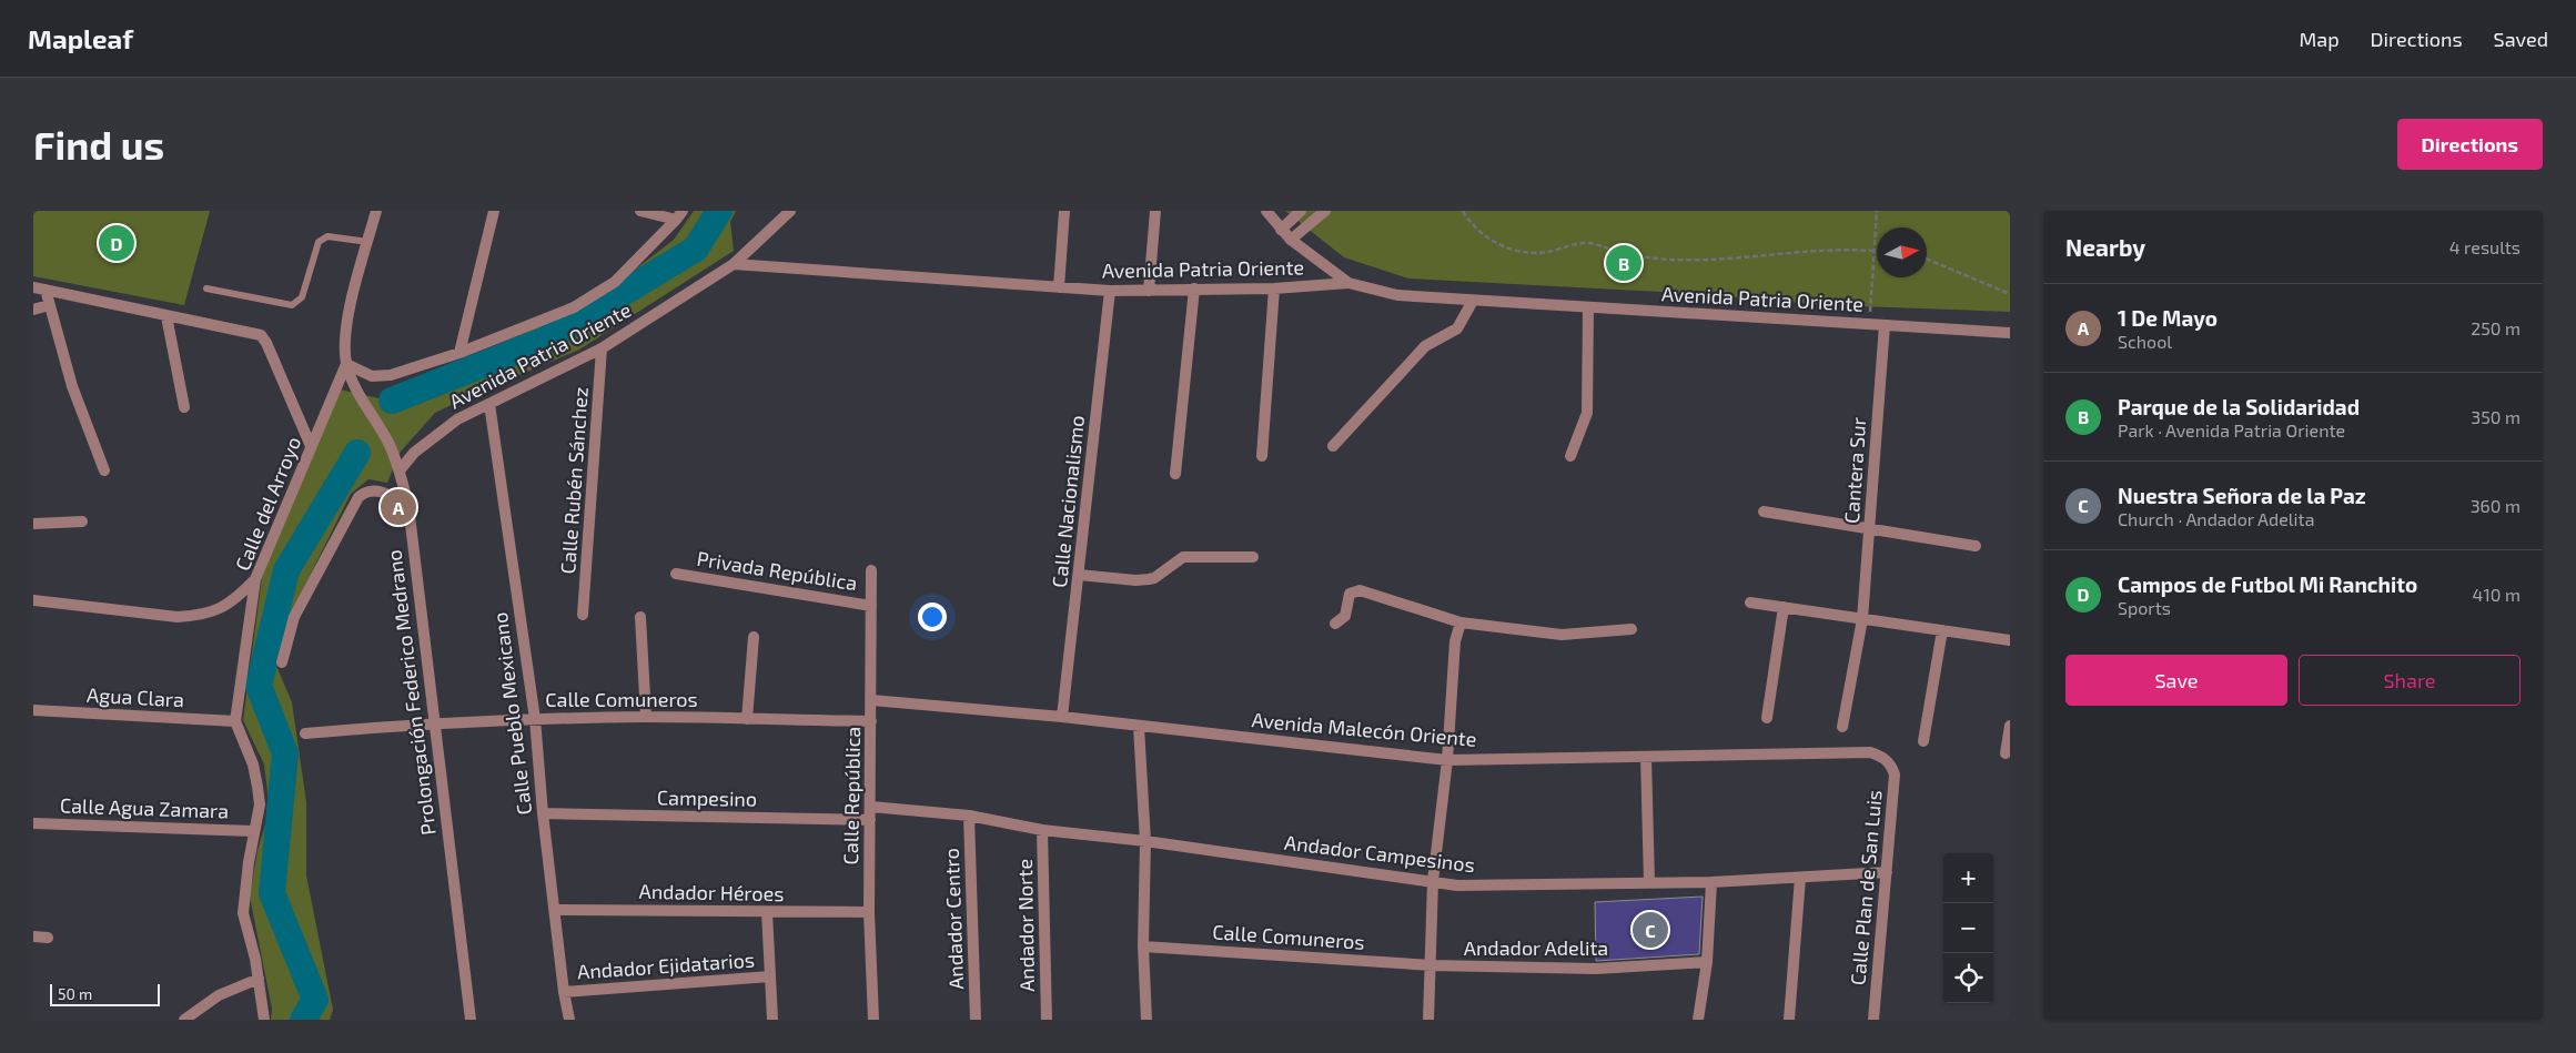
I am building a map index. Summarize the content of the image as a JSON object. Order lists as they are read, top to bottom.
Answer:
{
  "streets": {
    "street": [
      "Avenida Patria Oriente",
      "Cantera Sur",
      "Calle Rubén Sánchez",
      "Calle Nacionalismo",
      "Calle del Arroyo",
      "Privada República",
      "Prolongación Federico Medrano",
      "Agua Clara",
      "Calle Comuneros",
      "Calle Pueblo Mexicano",
      "Avenida Malecón Oriente",
      "Calle República",
      "Campesino",
      "Calle Agua Zamara",
      "Andador Campesinos",
      "Calle Plan de San Luis",
      "Andador Héroes",
      "Andador Centro",
      "Andador Norte",
      "Andador Adelita",
      "Andador Ejidatarios"
    ]
  },
  "crossings": [
    ["Avenida Patria Oriente", "Cantera Sur"],
    ["Avenida Patria Oriente", "Calle Rubén Sánchez"],
    ["Avenida Patria Oriente", "Calle Nacionalismo"],
    ["Avenida Patria Oriente", "Prolongación Federico Medrano"],
    ["Avenida Patria Oriente", "Calle Pueblo Mexicano"],
    ["Calle Nacionalismo", "Avenida Malecón Oriente"],
    ["Calle del Arroyo", "Prolongación Federico Medrano"],
    ["Calle del Arroyo", "Agua Clara"],
    ["Privada República", "Calle República"],
    ["Prolongación Federico Medrano", "Calle Comuneros"],
    ["Calle Comuneros", "Calle Pueblo Mexicano"],
    ["Calle Comuneros", "Calle República"],
    ["Calle Comuneros", "Andador Adelita"],
    ["Calle Pueblo Mexicano", "Campesino"],
    ["Calle Pueblo Mexicano", "Andador Héroes"],
    ["Calle Pueblo Mexicano", "Andador Ejidatarios"],
    ["Avenida Malecón Oriente", "Calle República"],
    ["Avenida Malecón Oriente", "Calle Plan de San Luis"],
    ["Calle República", "Campesino"],
    ["Calle República", "Andador Campesinos"],
    ["Calle República", "Andador Héroes"],
    ["Andador Campesinos", "Calle Plan de San Luis"],
    ["Andador Campesinos", "Andador Centro"],
    ["Andador Campesinos", "Andador Norte"]
  ],
  "scale_bar": "50 m",
  "north": "right",
  "page": {
    "header": "Mapleaf",
    "nav": ["Map", "Directions", "Saved"],
    "buttons": [
      "Directions",
      ["Save", "Share"]
    ],
    "title": "Find us",
    "heading": ["Nearby", "4 results"],
    "pins": [
      "D",
      "B",
      "A",
      "C"
    ],
    "list": [
      {
        "mark": "A",
        "name": "1 De Mayo",
        "note": "School",
        "value": "250 m"
      },
      {
        "mark": "B",
        "name": "Parque de la Solidaridad",
        "note": "Park · Avenida Patria Oriente",
        "value": "350 m"
      },
      {
        "mark": "C",
        "name": "Nuestra Señora de la Paz",
        "note": "Church · Andador Adelita",
        "value": "360 m"
      },
      {
        "mark": "D",
        "name": "Campos de Futbol Mi Ranchito",
        "note": "Sports",
        "value": "410 m"
      }
    ],
    "map_buttons": ["+", "−"],
    "scale": "50 m"
  }
}
